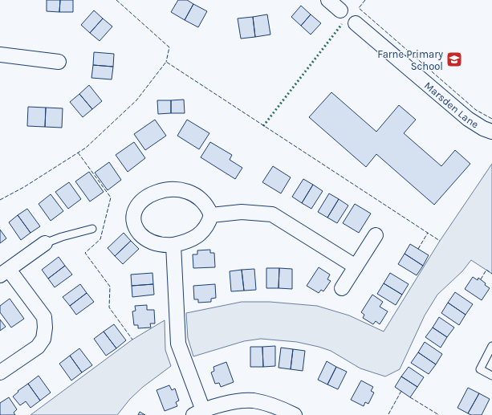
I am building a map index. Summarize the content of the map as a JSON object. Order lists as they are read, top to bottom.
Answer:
{
  "streets": {
    "street": ["Marsden Lane"]
  },
  "places": {
    "school or university": ["Farne Primary School"]
  }
}
